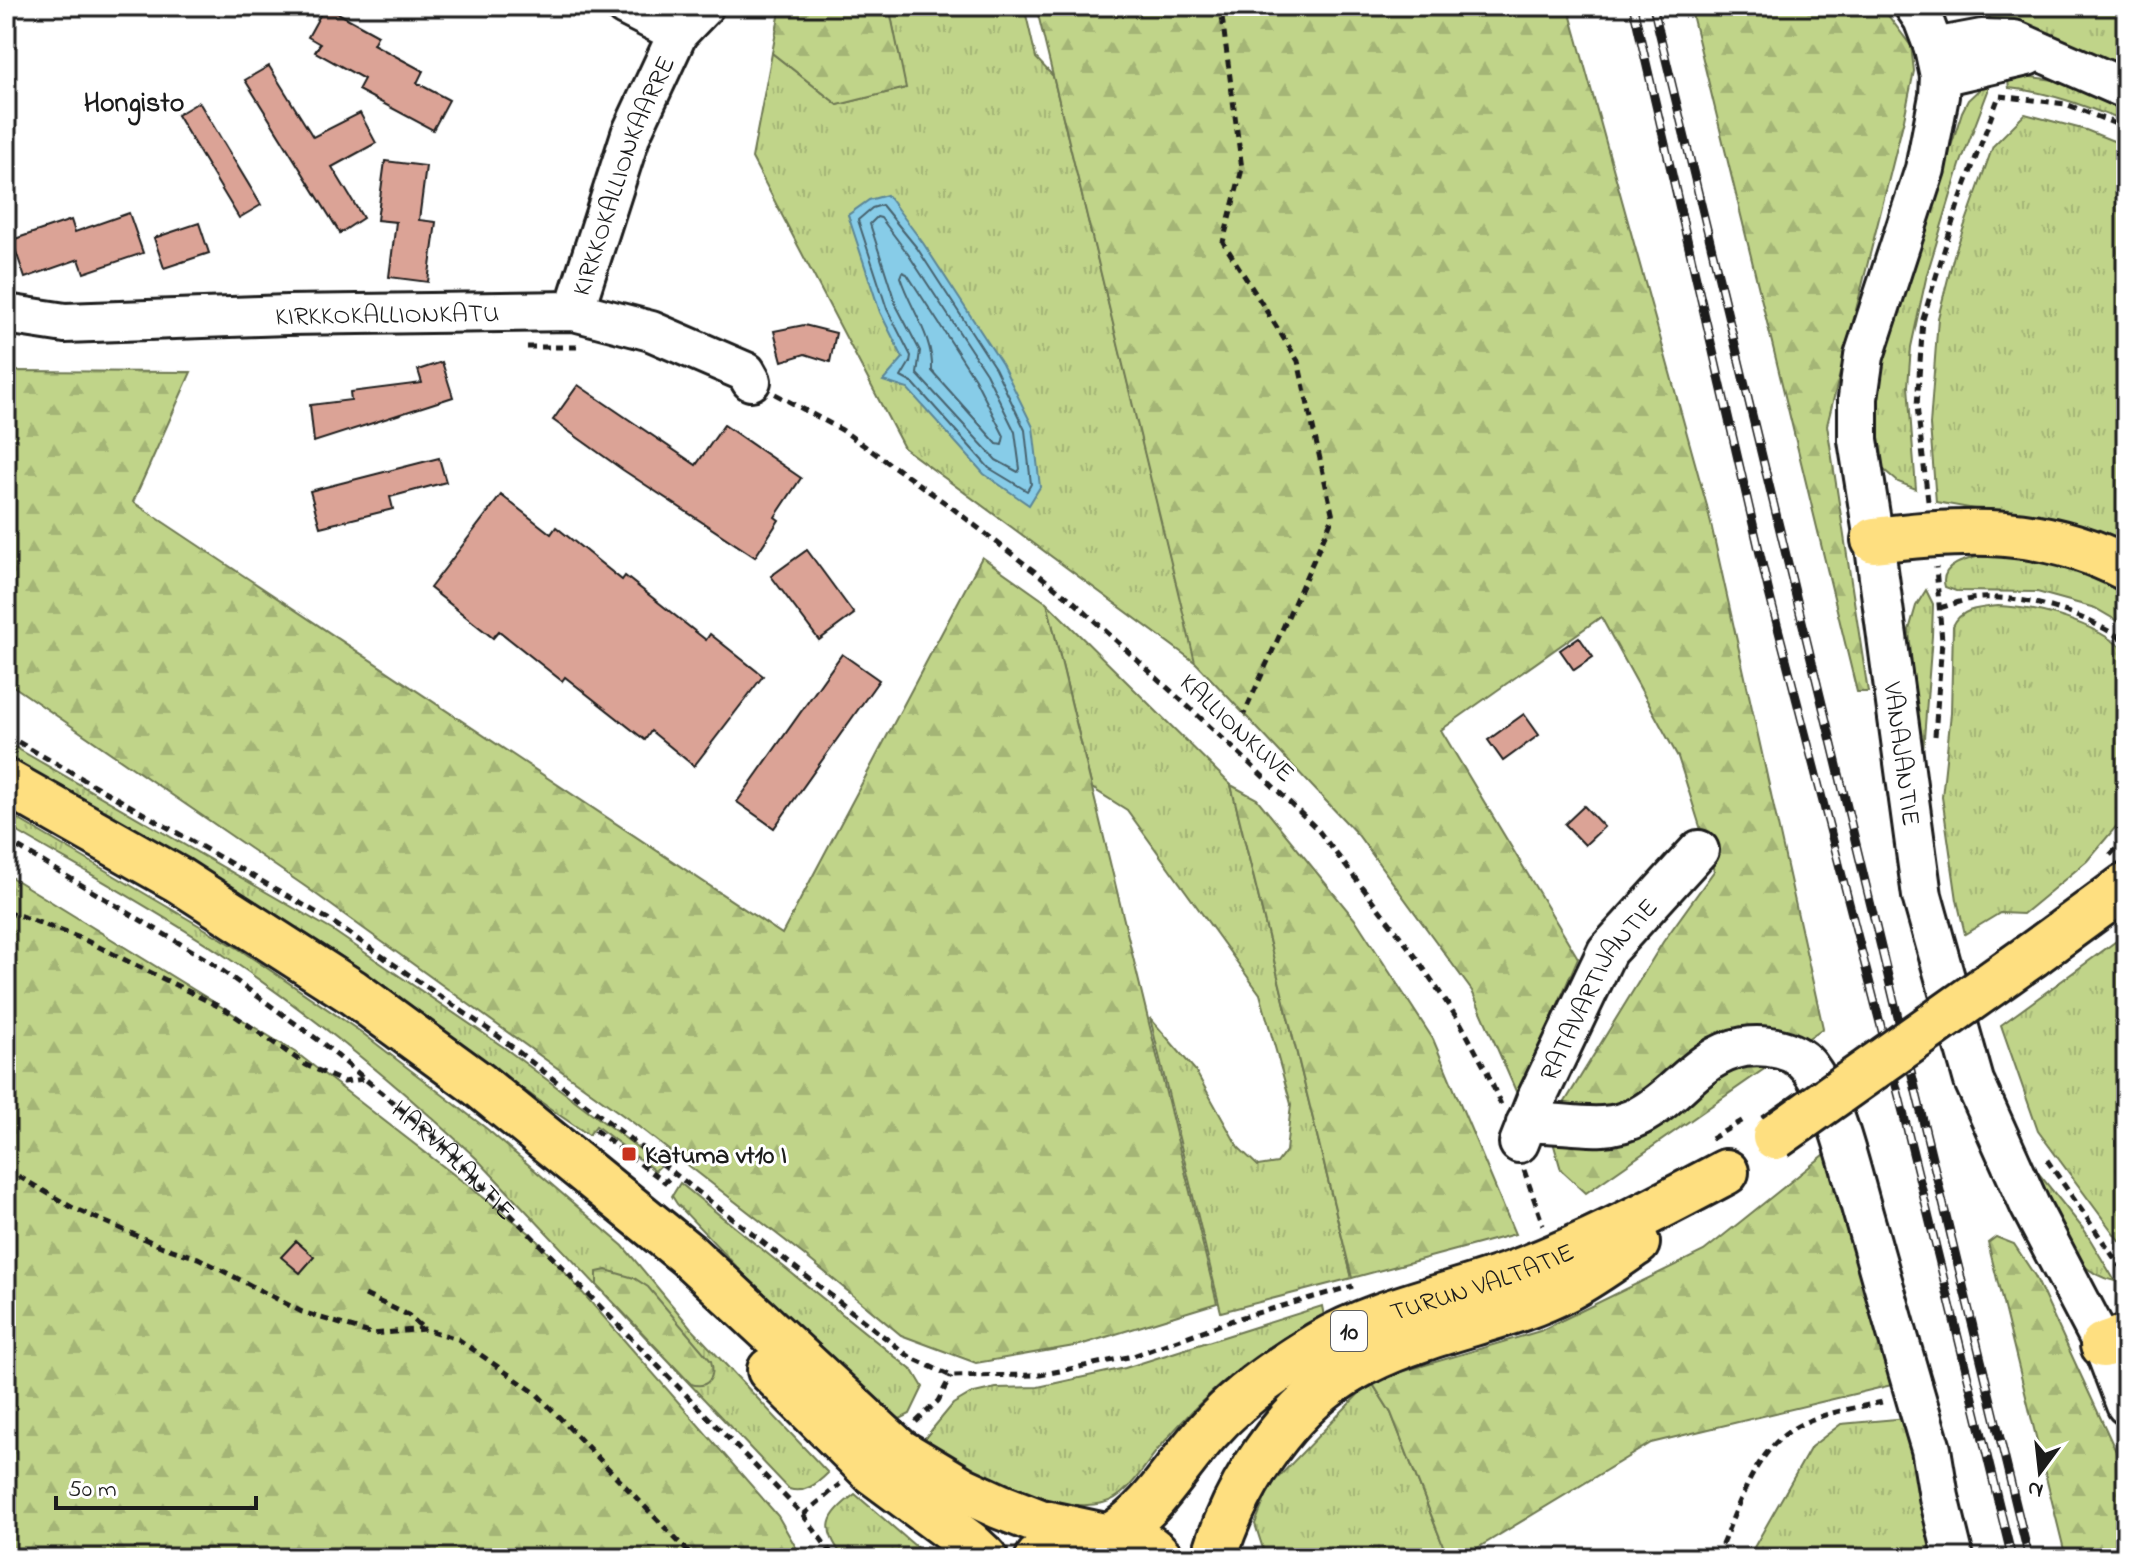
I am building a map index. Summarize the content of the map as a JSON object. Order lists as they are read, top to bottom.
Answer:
{
  "streets": {
    "main road": ["TURUN VALTATIE", "10"],
    "street": [
      "KIRKKOKALLIONKAARRE",
      "KIRKKOKALLIONKATU",
      "VANAJANTIE",
      "RATAVARTIJANTIE"
    ],
    "path": ["KALLIONKUVE", "HARVIALANTIE"]
  },
  "crossings": [
    ["KIRKKOKALLIONKAARRE", "KIRKKOKALLIONKATU"],
    ["KIRKKOKALLIONKATU", "KALLIONKUVE"],
    ["KALLIONKUVE", "RATAVARTIJANTIE"],
    ["TURUN VALTATIE", "10"]
  ],
  "districts": ["Hongisto"],
  "places": {
    "transit": ["Katuma vt10 I"]
  },
  "scale_bar": "50 m",
  "north": "bottom"
}
